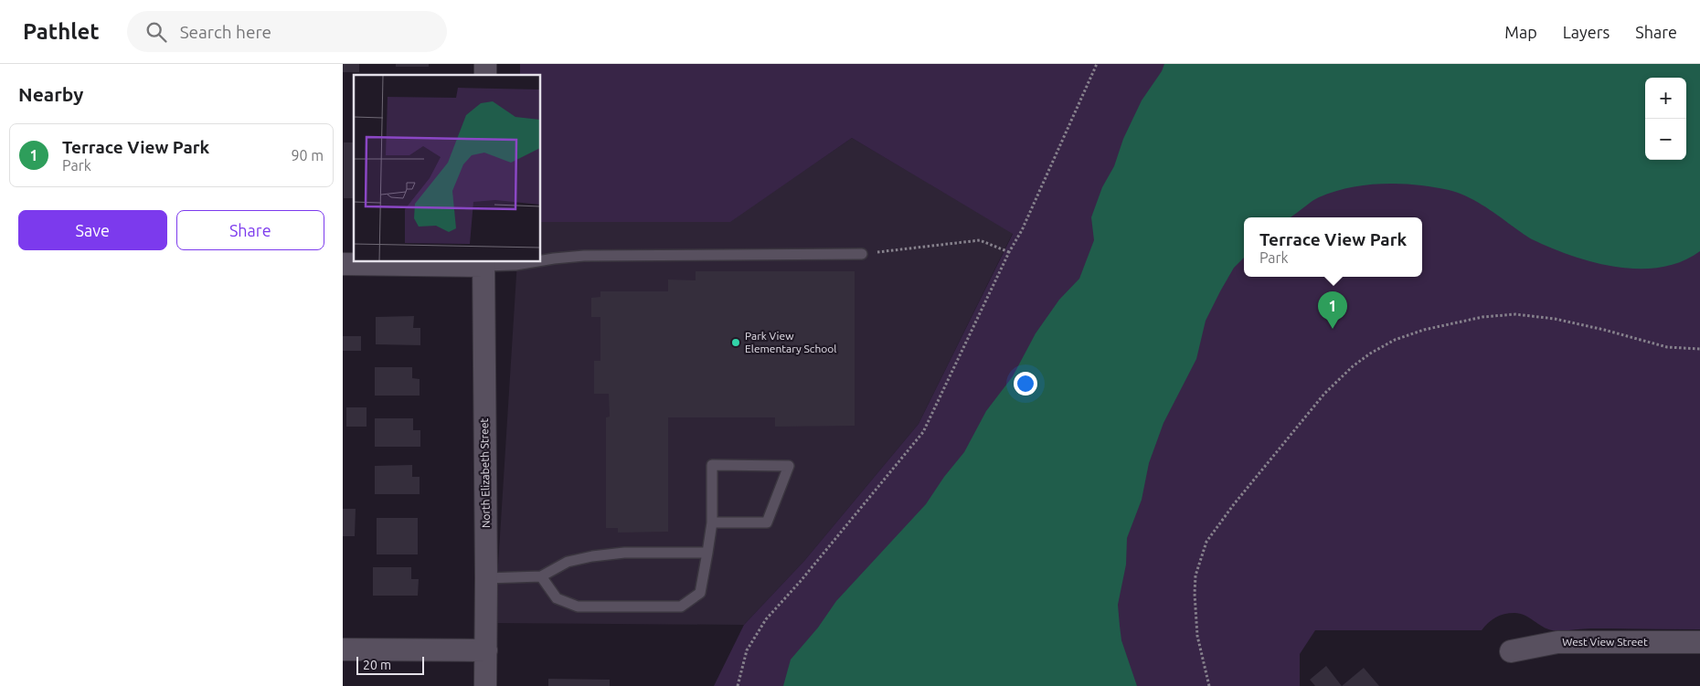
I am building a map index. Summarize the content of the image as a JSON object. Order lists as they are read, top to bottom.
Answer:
{
  "streets": {
    "street": ["North Elizabeth Street", "West View Street"]
  },
  "places": ["Park View Elementary School"],
  "scale_bar": "20 m",
  "page": {
    "header": "Pathlet",
    "search": "Search here",
    "nav": ["Map", "Layers", "Share"],
    "heading": "Nearby",
    "map_buttons": ["+", "−"],
    "list": [
      {
        "mark": "1",
        "name": "Terrace View Park",
        "note": "Park",
        "value": "90 m"
      }
    ],
    "buttons": ["Save", "Share"],
    "popup": ["Terrace View Park", "Park"],
    "pins": "1",
    "scale": "20 m"
  }
}
